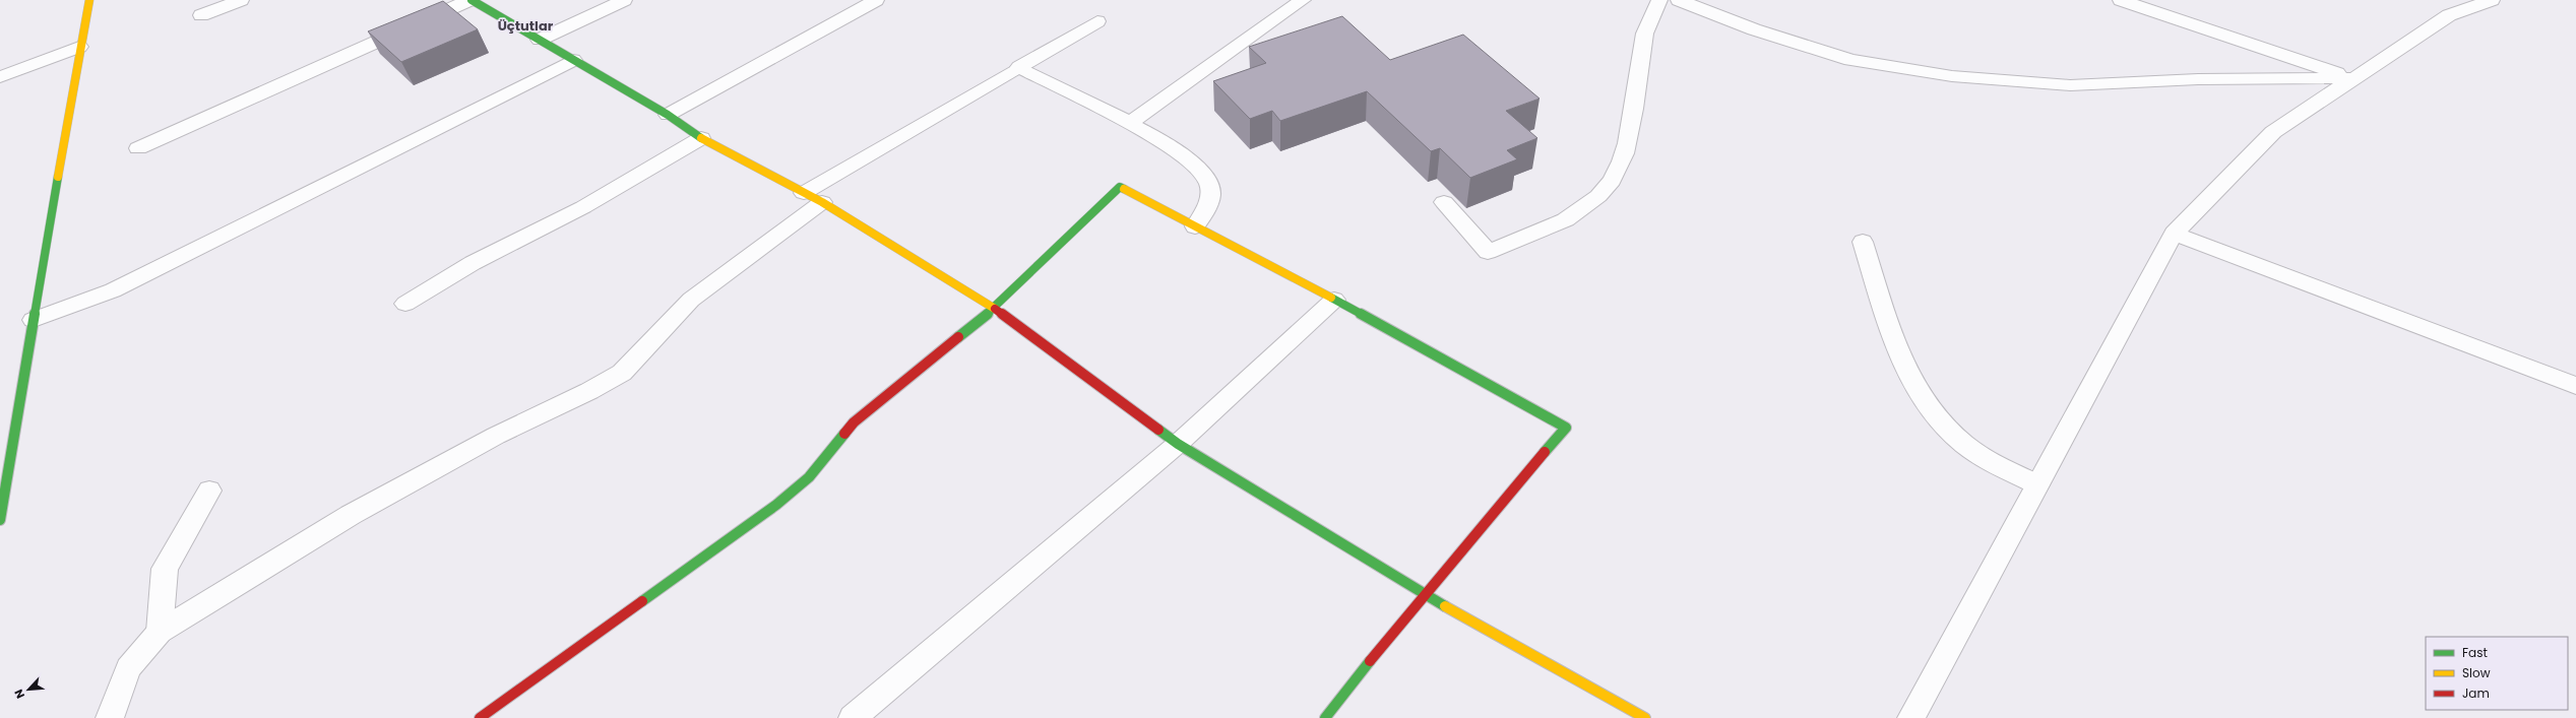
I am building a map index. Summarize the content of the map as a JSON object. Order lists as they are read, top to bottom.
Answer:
{
  "districts": ["Üçtutlar"],
  "legend": ["Fast", "Slow", "Jam"],
  "north": "bottom left"
}
